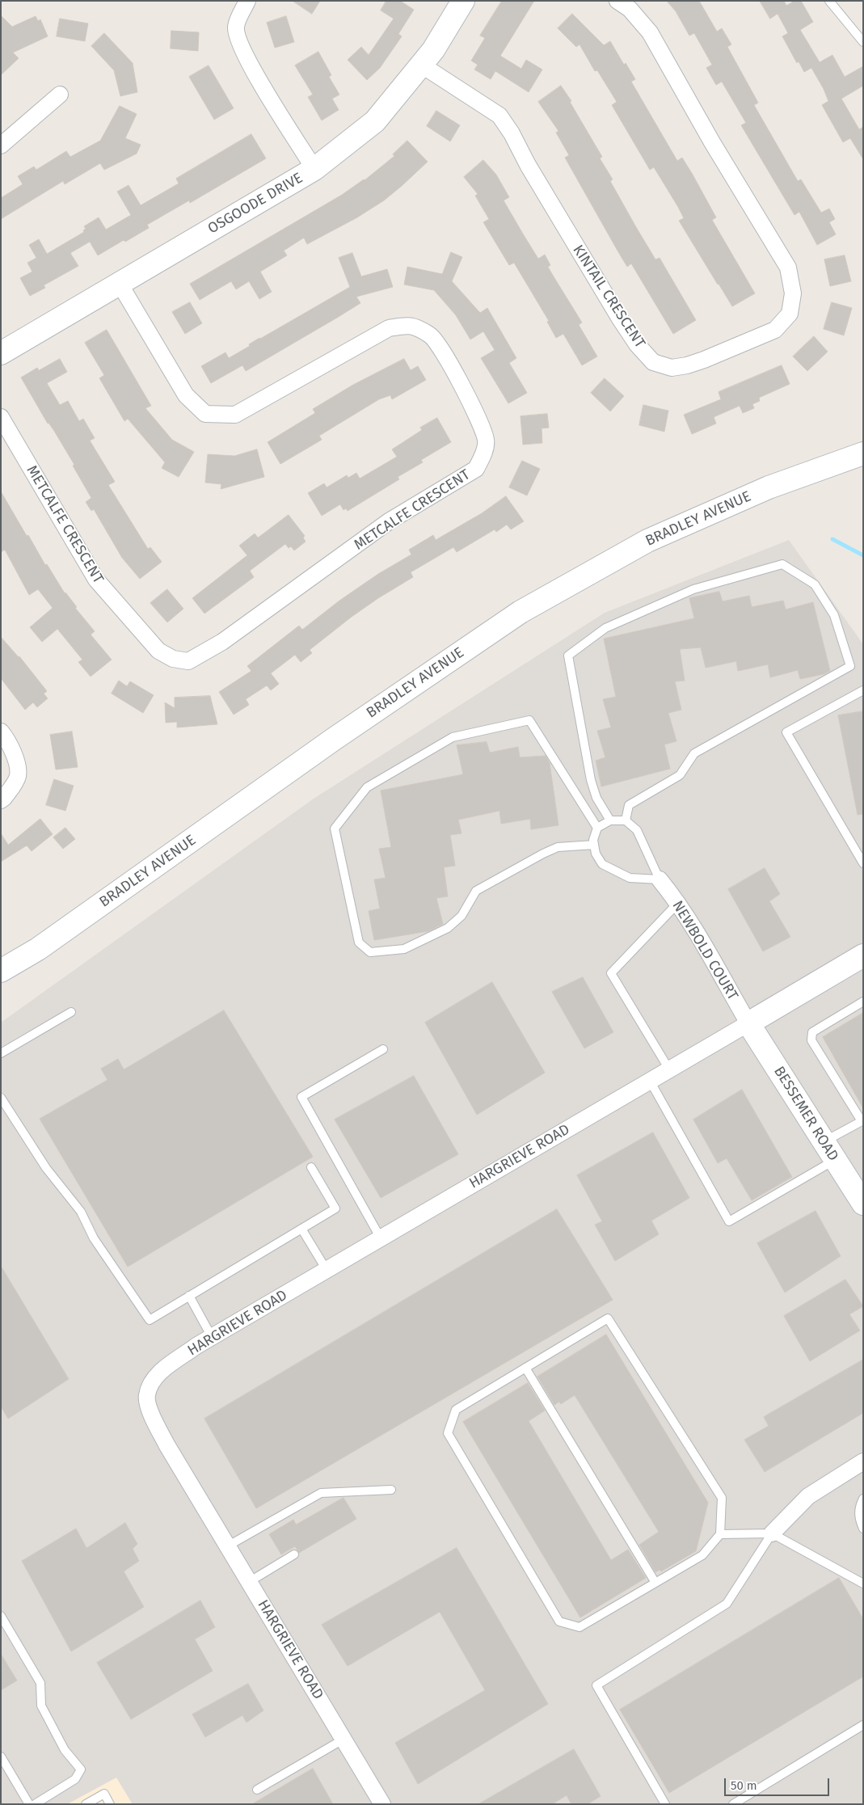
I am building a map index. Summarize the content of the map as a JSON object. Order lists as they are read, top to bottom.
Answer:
{
  "streets": {
    "main road": ["OSGOODE DRIVE", "BRADLEY AVENUE", "BESSEMER ROAD"],
    "street": [
      "KINTAIL CRESCENT",
      "METCALFE CRESCENT",
      "NEWBOLD COURT",
      "HARGRIEVE ROAD"
    ]
  },
  "crossings": [
    ["OSGOODE DRIVE", "KINTAIL CRESCENT"],
    ["OSGOODE DRIVE", "METCALFE CRESCENT"],
    ["NEWBOLD COURT", "BESSEMER ROAD"],
    ["NEWBOLD COURT", "HARGRIEVE ROAD"],
    ["BESSEMER ROAD", "HARGRIEVE ROAD"]
  ],
  "scale_bar": "50 m"
}
